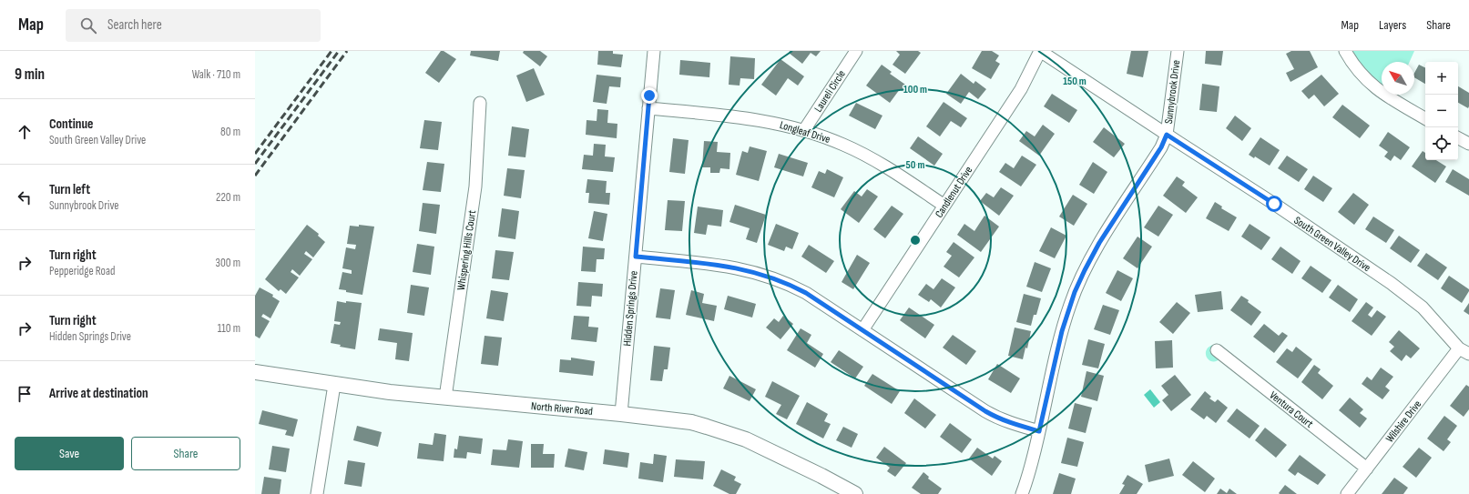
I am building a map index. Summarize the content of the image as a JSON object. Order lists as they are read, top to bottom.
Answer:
{
  "streets": {
    "street": [
      "Laureli Circle",
      "Sunnybrook Drive",
      "Longleaf Drive",
      "Candlenut Drive",
      "South Green Valley Drive",
      "Whispering Hills Court",
      "Hidden Springs Drive",
      "North River Road",
      "Ventura Court",
      "Wilshire Drive"
    ]
  },
  "crossings": [
    ["Laureli Circle", "Longleaf Drive"],
    ["Sunnybrook Drive", "South Green Valley Drive"],
    ["Longleaf Drive", "Candlenut Drive"],
    ["Longleaf Drive", "Hidden Springs Drive"],
    ["Candlenut Drive", "South Green Valley Drive"],
    ["South Green Valley Drive", "Wilshire Drive"],
    ["Whispering Hills Court", "North River Road"],
    ["Hidden Springs Drive", "North River Road"],
    ["Ventura Court", "Wilshire Drive"]
  ],
  "north": "top left",
  "page": {
    "header": "Map",
    "search": "Search here",
    "nav": ["Map", "Layers", "Share"],
    "heading": ["9 min", "Walk · 710 m"],
    "map_buttons": ["+", "−"],
    "list": [
      ["Continue", "South Green Valley Drive", "80 m"],
      ["Turn left", "Sunnybrook Drive", "220 m"],
      ["Turn right", "Pepperidge Road", "300 m"],
      ["Turn right", "Hidden Springs Drive", "110 m"],
      "Arrive at destination"
    ],
    "buttons": ["Save", "Share"]
  },
  "rings": ["150 m", "100 m", "50 m"]
}
